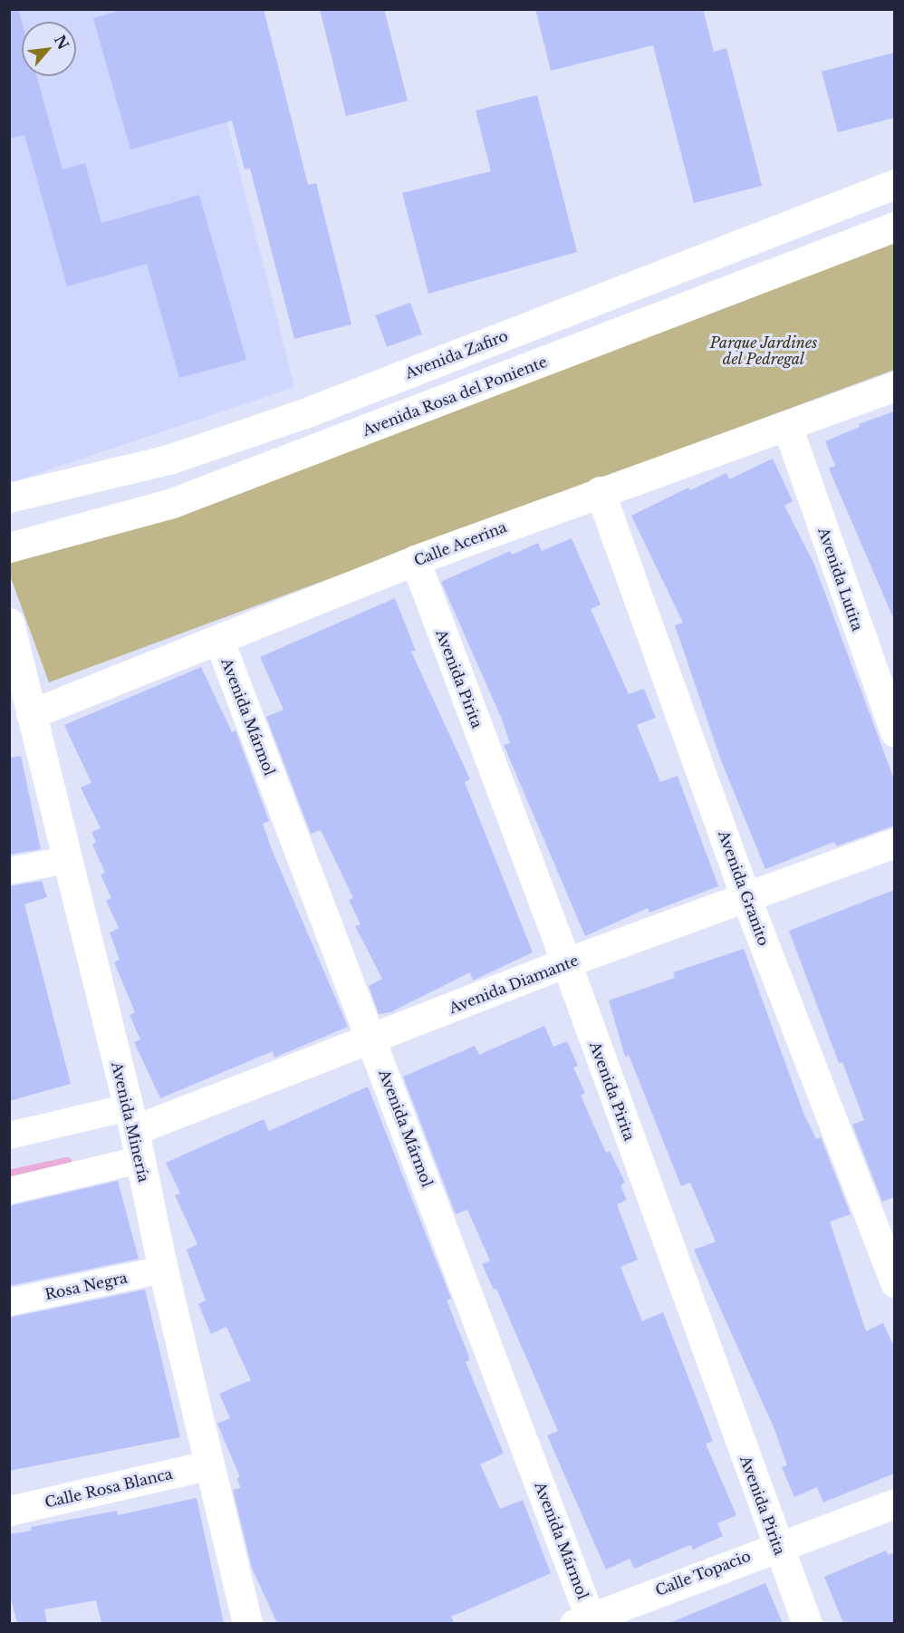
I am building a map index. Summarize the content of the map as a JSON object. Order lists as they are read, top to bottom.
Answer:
{
  "streets": {
    "street": [
      "Avenida Zafiro",
      "Avenida Rosa del Poniente",
      "Calle Acerina",
      "Avenida Lutita",
      "Avenida Pirita",
      "Avenida Mármol",
      "Avenida Granito",
      "Avenida Diamante",
      "Avenida Minería",
      "Rosa Negra",
      "Calle Rosa Blanca",
      "Calle Topacio"
    ]
  },
  "crossings": [
    ["Calle Acerina", "Avenida Lutita"],
    ["Calle Acerina", "Avenida Pirita"],
    ["Calle Acerina", "Avenida Mármol"],
    ["Calle Acerina", "Avenida Granito"],
    ["Calle Acerina", "Avenida Minería"],
    ["Avenida Pirita", "Avenida Diamante"],
    ["Avenida Pirita", "Calle Topacio"],
    ["Avenida Mármol", "Avenida Diamante"],
    ["Avenida Mármol", "Calle Topacio"],
    ["Avenida Granito", "Avenida Diamante"],
    ["Avenida Diamante", "Avenida Minería"],
    ["Avenida Minería", "Rosa Negra"],
    ["Avenida Minería", "Calle Rosa Blanca"]
  ],
  "parks": ["Parque Jardines del Pedregal"],
  "north": "top right"
}
